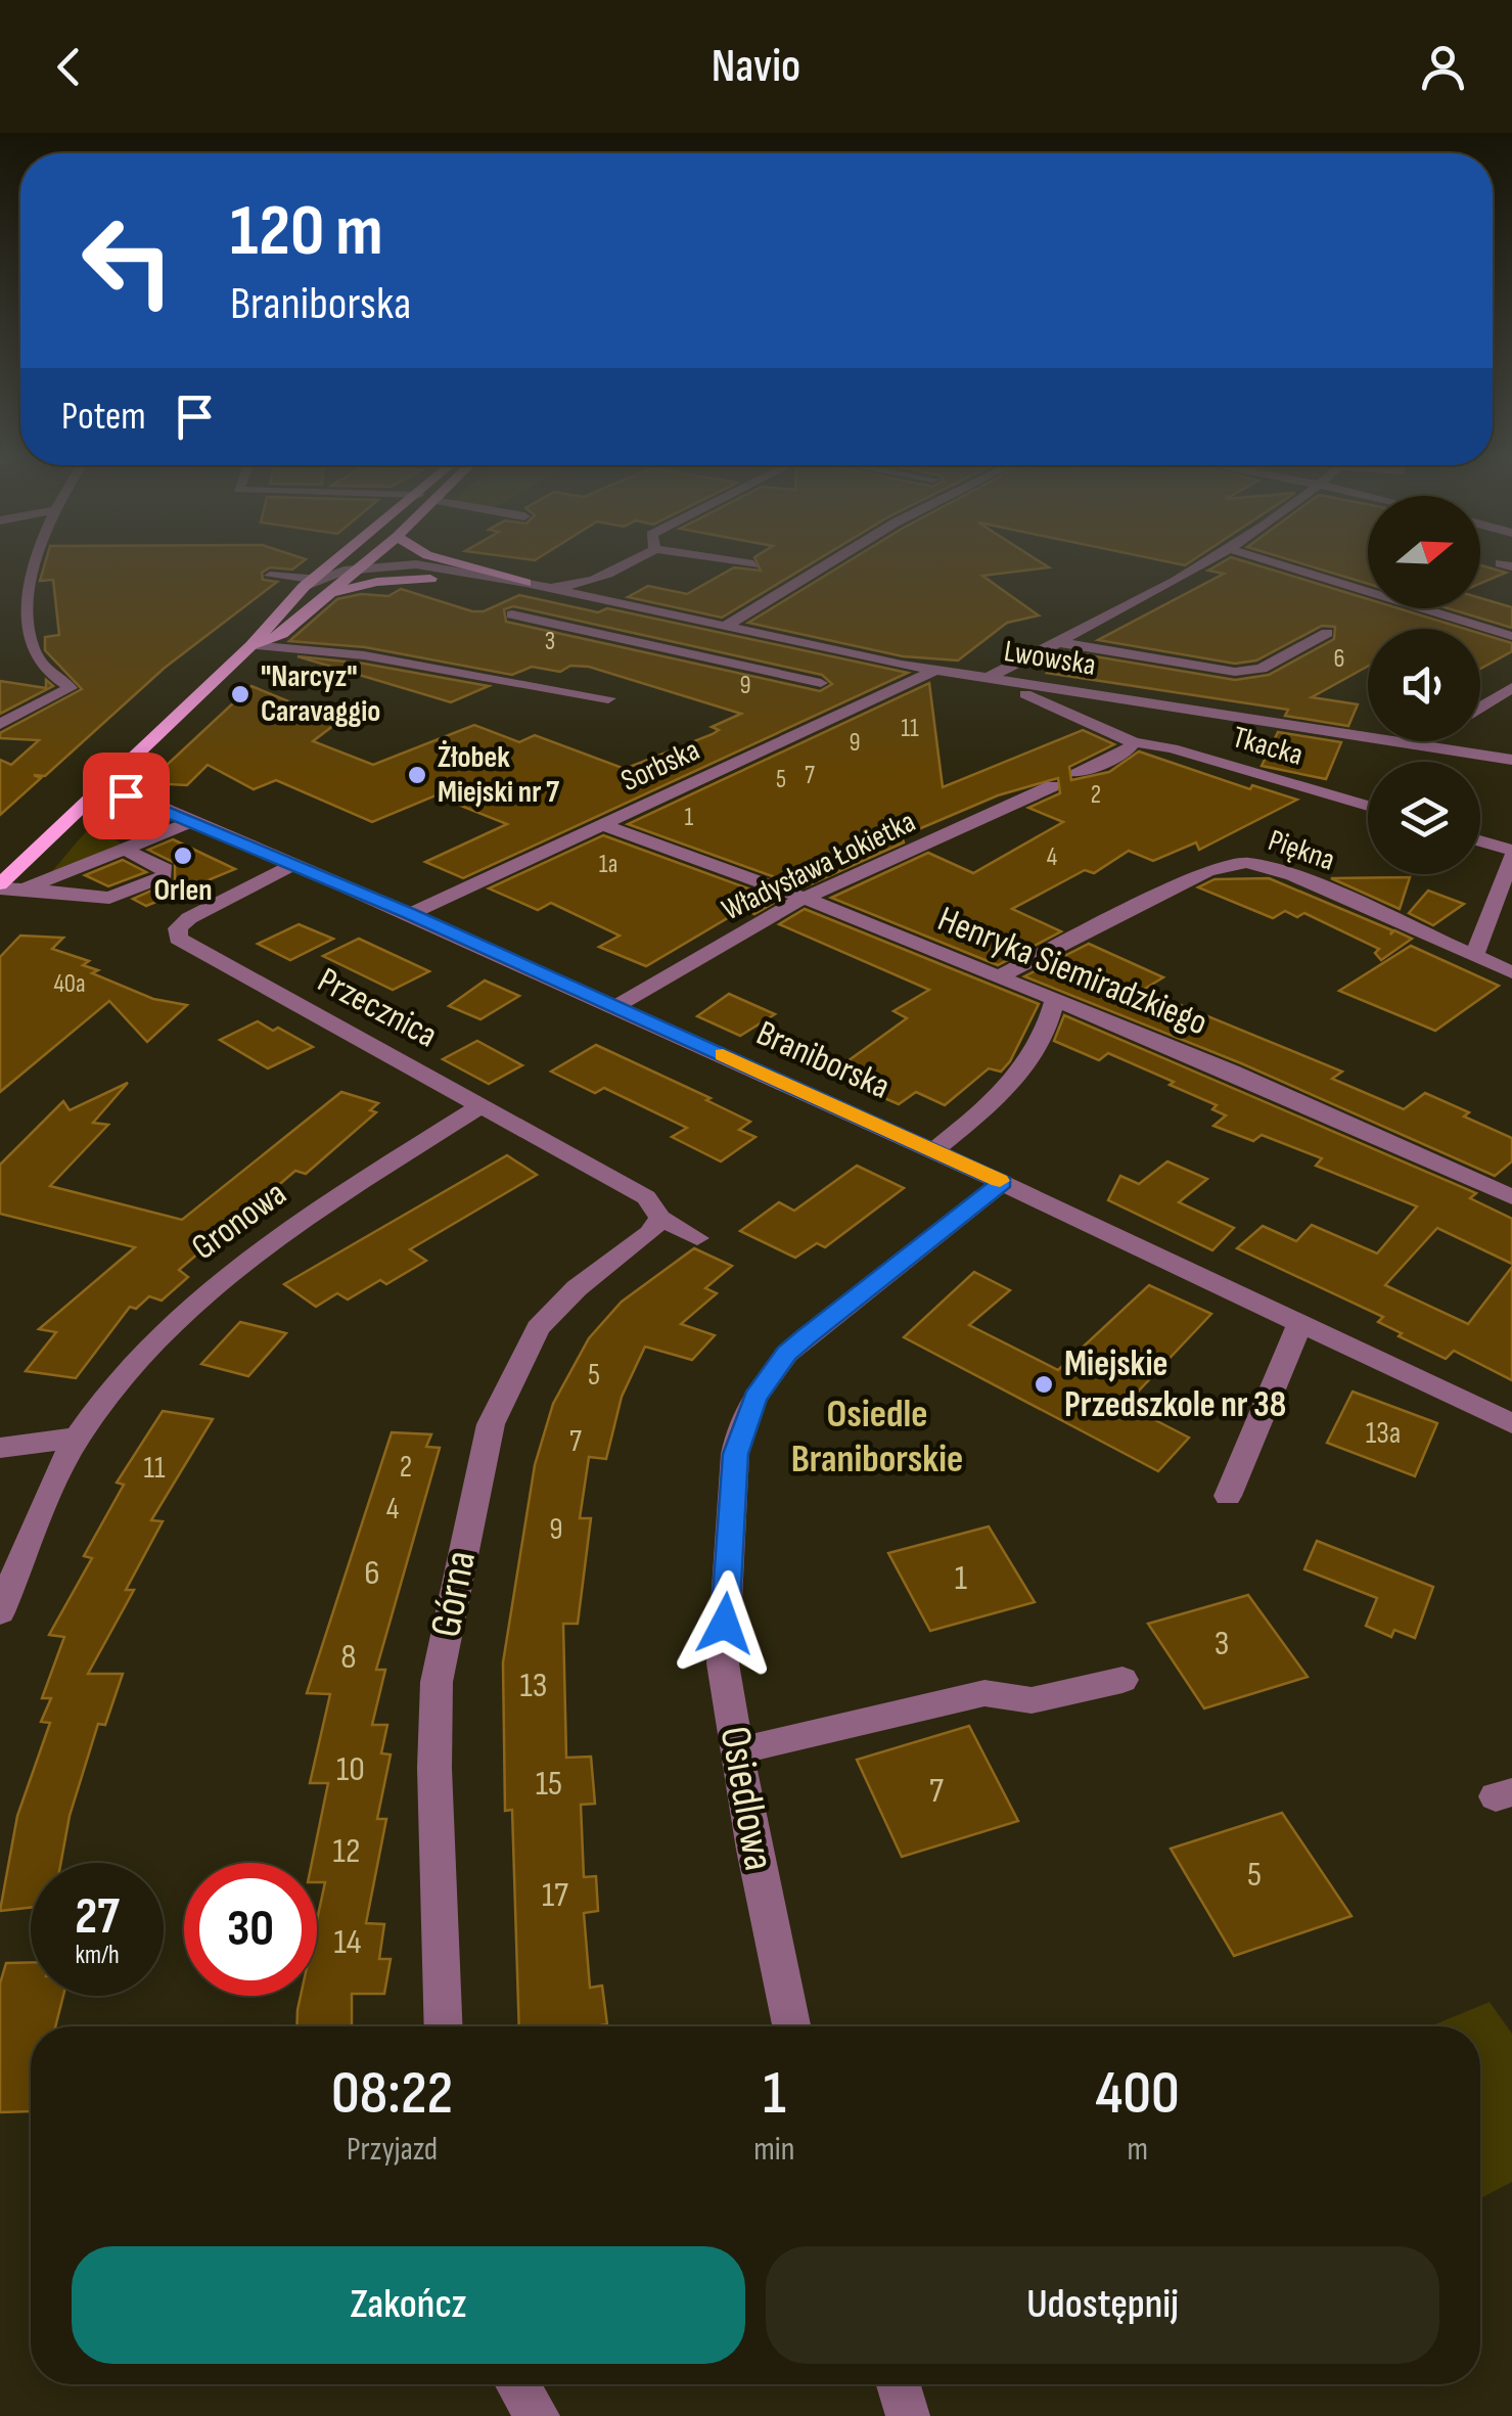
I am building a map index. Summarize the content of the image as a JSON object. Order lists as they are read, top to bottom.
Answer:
{
  "streets": {
    "street": [
      "Lwowska",
      "Tkacka",
      "Sorbska",
      "Piękna",
      "Władysława Łokietka",
      "Henryka Siemiradzkiego",
      "Przecznica",
      "Braniborska",
      "Gronowa",
      "Górna",
      "Osiedlowa"
    ]
  },
  "crossings": [
    ["Lwowska", "Sorbska"],
    ["Sorbska", "Henryka Siemiradzkiego"],
    ["Sorbska", "Braniborska"],
    ["Piękna", "Henryka Siemiradzkiego"],
    ["Władysława Łokietka", "Henryka Siemiradzkiego"],
    ["Władysława Łokietka", "Braniborska"],
    ["Przecznica", "Braniborska"],
    ["Przecznica", "Gronowa"],
    ["Przecznica", "Górna"],
    ["Braniborska", "Osiedlowa"]
  ],
  "districts": ["Osiedle Braniborskie"],
  "places": [
    "\"Narcyz\" Caravaggio",
    "Żłobek Miejski nr 7",
    "Orlen",
    "Miejskie Przedszkole nr 38"
  ],
  "house_numbers": [
    "3",
    "6",
    "9",
    "11",
    "9",
    "7",
    "5",
    "2",
    "1",
    "4",
    "1a",
    "40a",
    "5",
    "13a",
    "7",
    "2",
    "11",
    "4",
    "9",
    "6",
    "1",
    "3",
    "8",
    "13",
    "10",
    "15",
    "7",
    "12",
    "5",
    "17",
    "14"
  ],
  "north": "right",
  "page": {
    "header": "Navio",
    "turn": ["120 m", "Braniborska"],
    "then": "Potem",
    "speed": "27 km/h",
    "limit": "30",
    "eta": [
      "08:22",
      "Przyjazd",
      "1",
      "min",
      "400",
      "m"
    ],
    "buttons": ["Zakończ", "Udostępnij"]
  }
}
